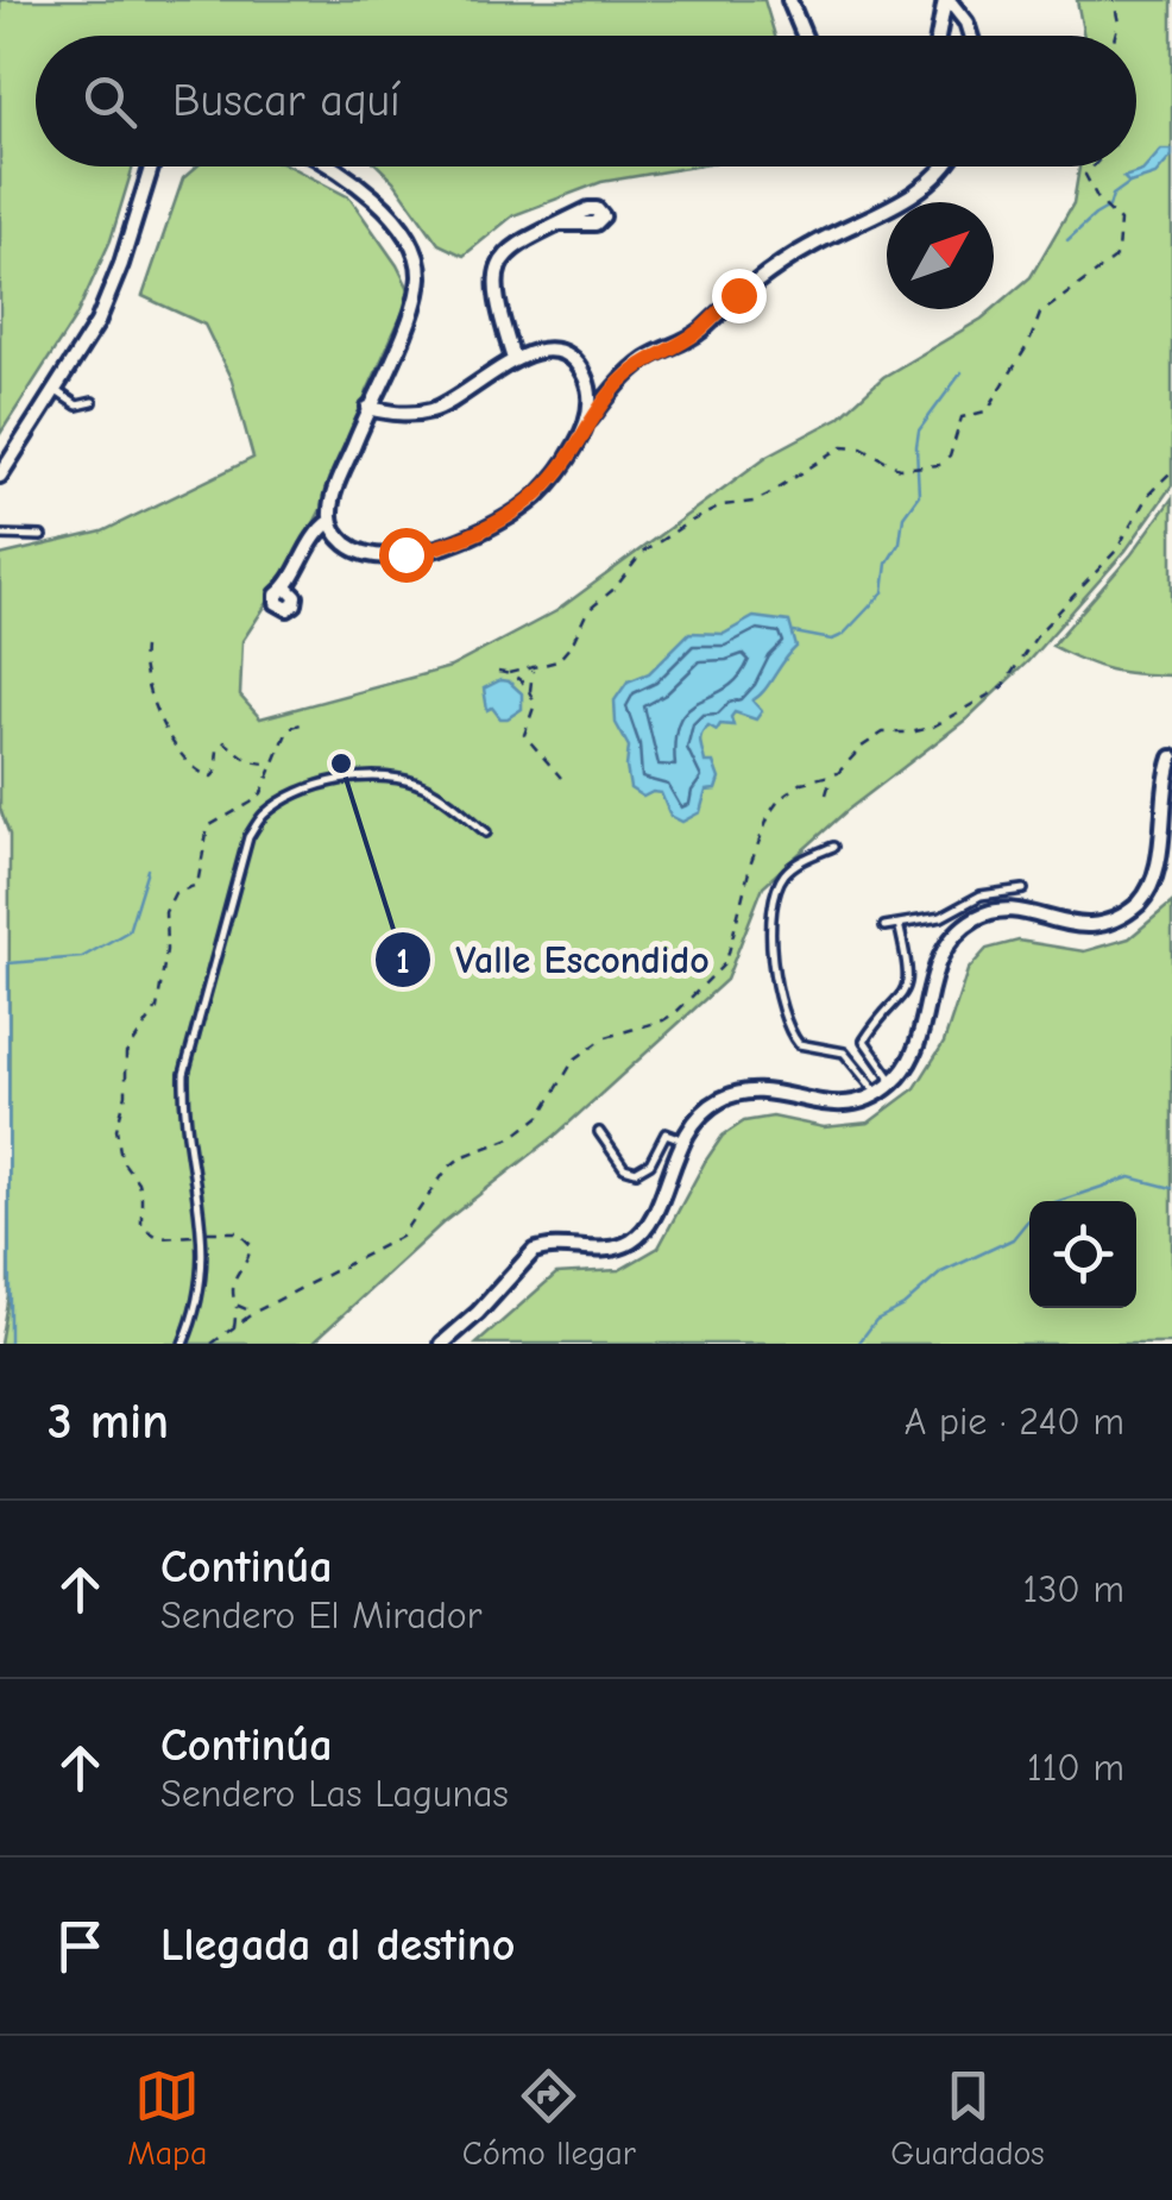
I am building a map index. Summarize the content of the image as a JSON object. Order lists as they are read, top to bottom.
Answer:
{
  "places": ["Valle Escondido"],
  "north": "top right",
  "page": {
    "search": "Buscar aquí",
    "heading": ["3 min", "A pie · 240 m"],
    "list": [
      ["Continúa", "Sendero El Mirador", "130 m"],
      ["Continúa", "Sendero Las Lagunas", "110 m"],
      "Llegada al destino"
    ],
    "nav": ["Mapa", "Cómo llegar", "Guardados"]
  }
}
